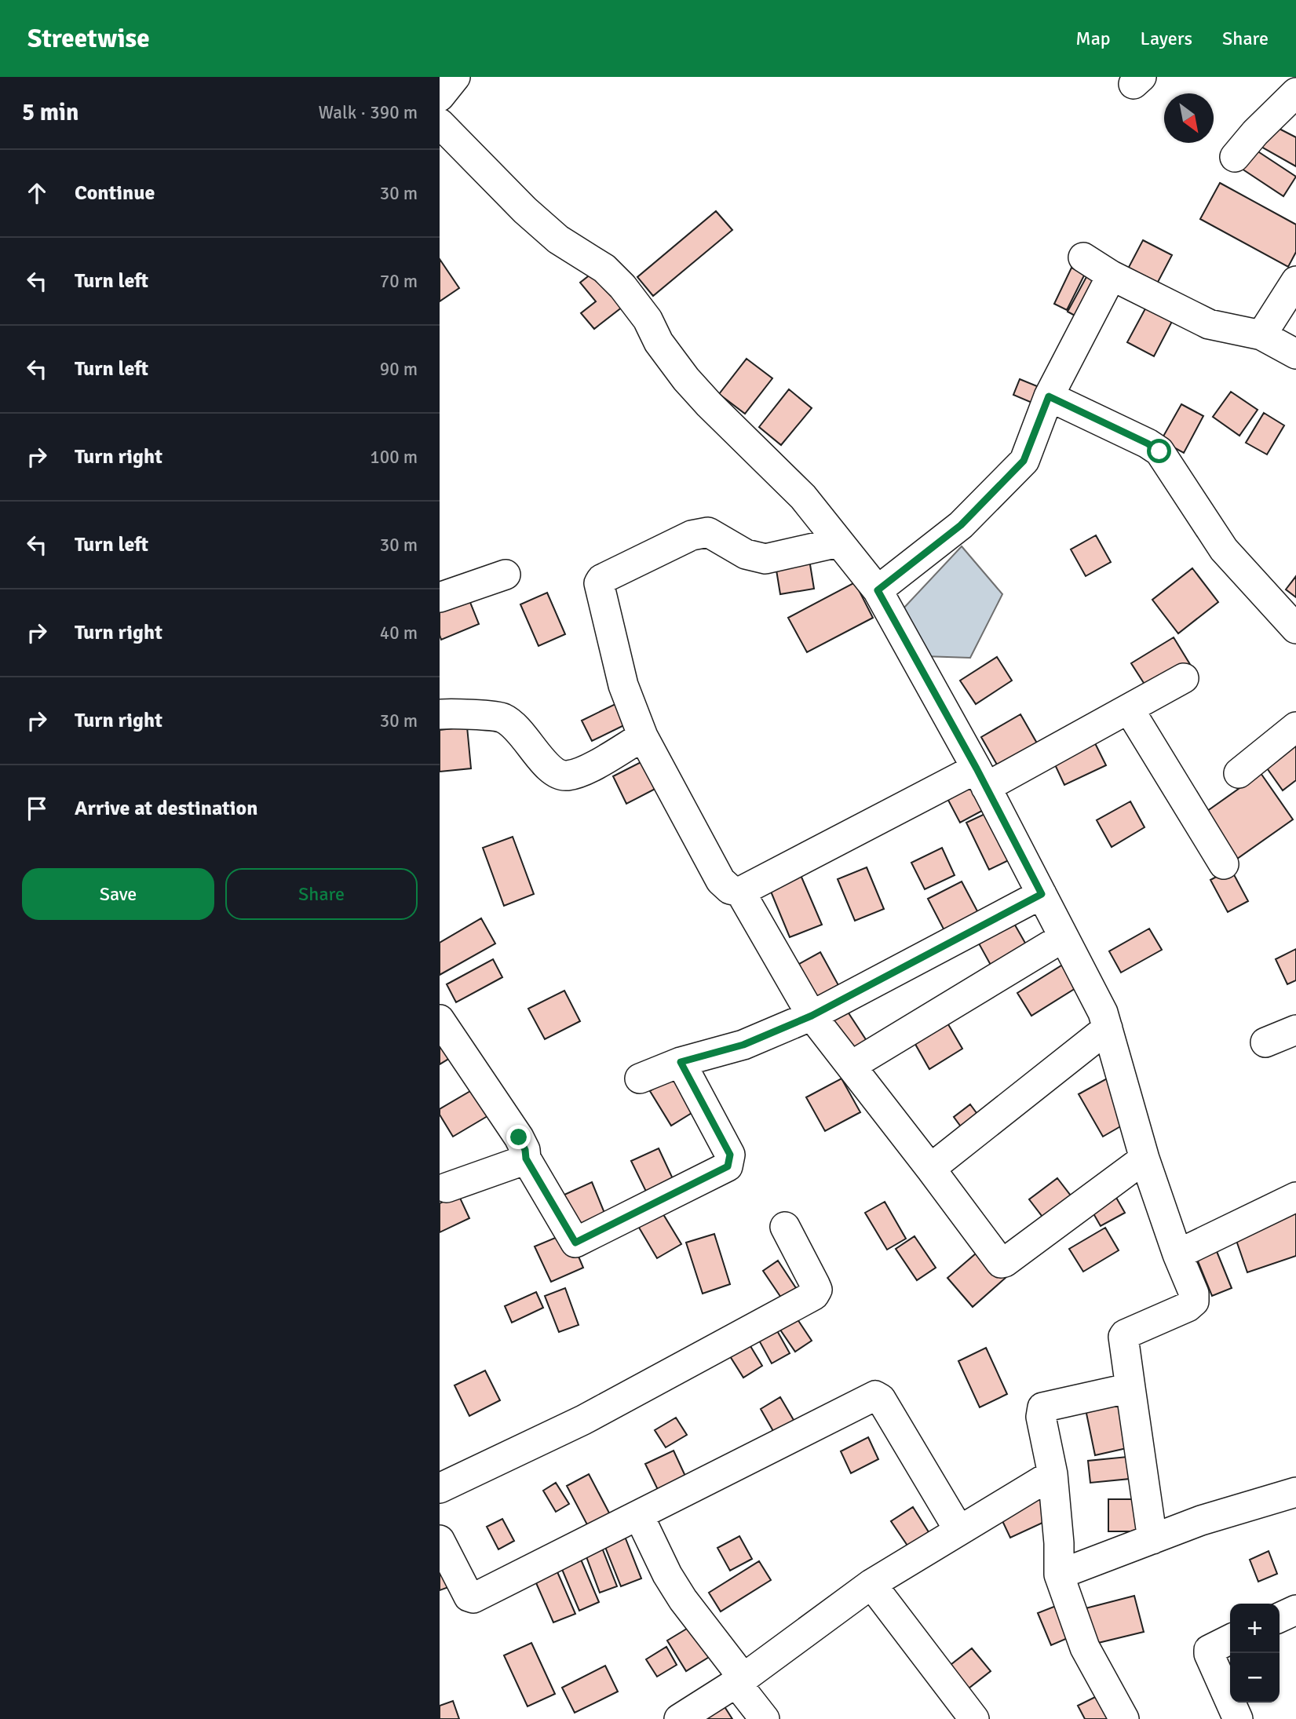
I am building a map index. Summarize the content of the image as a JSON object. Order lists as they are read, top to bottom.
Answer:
{
  "north": "bottom right",
  "page": {
    "header": "Streetwise",
    "nav": ["Map", "Layers", "Share"],
    "heading": ["5 min", "Walk · 390 m"],
    "list": [
      ["Continue", "30 m"],
      ["Turn left", "70 m"],
      ["Turn left", "90 m"],
      ["Turn right", "100 m"],
      ["Turn left", "30 m"],
      ["Turn right", "40 m"],
      ["Turn right", "30 m"],
      "Arrive at destination"
    ],
    "buttons": ["Save", "Share"],
    "map_buttons": ["+", "−"]
  }
}
